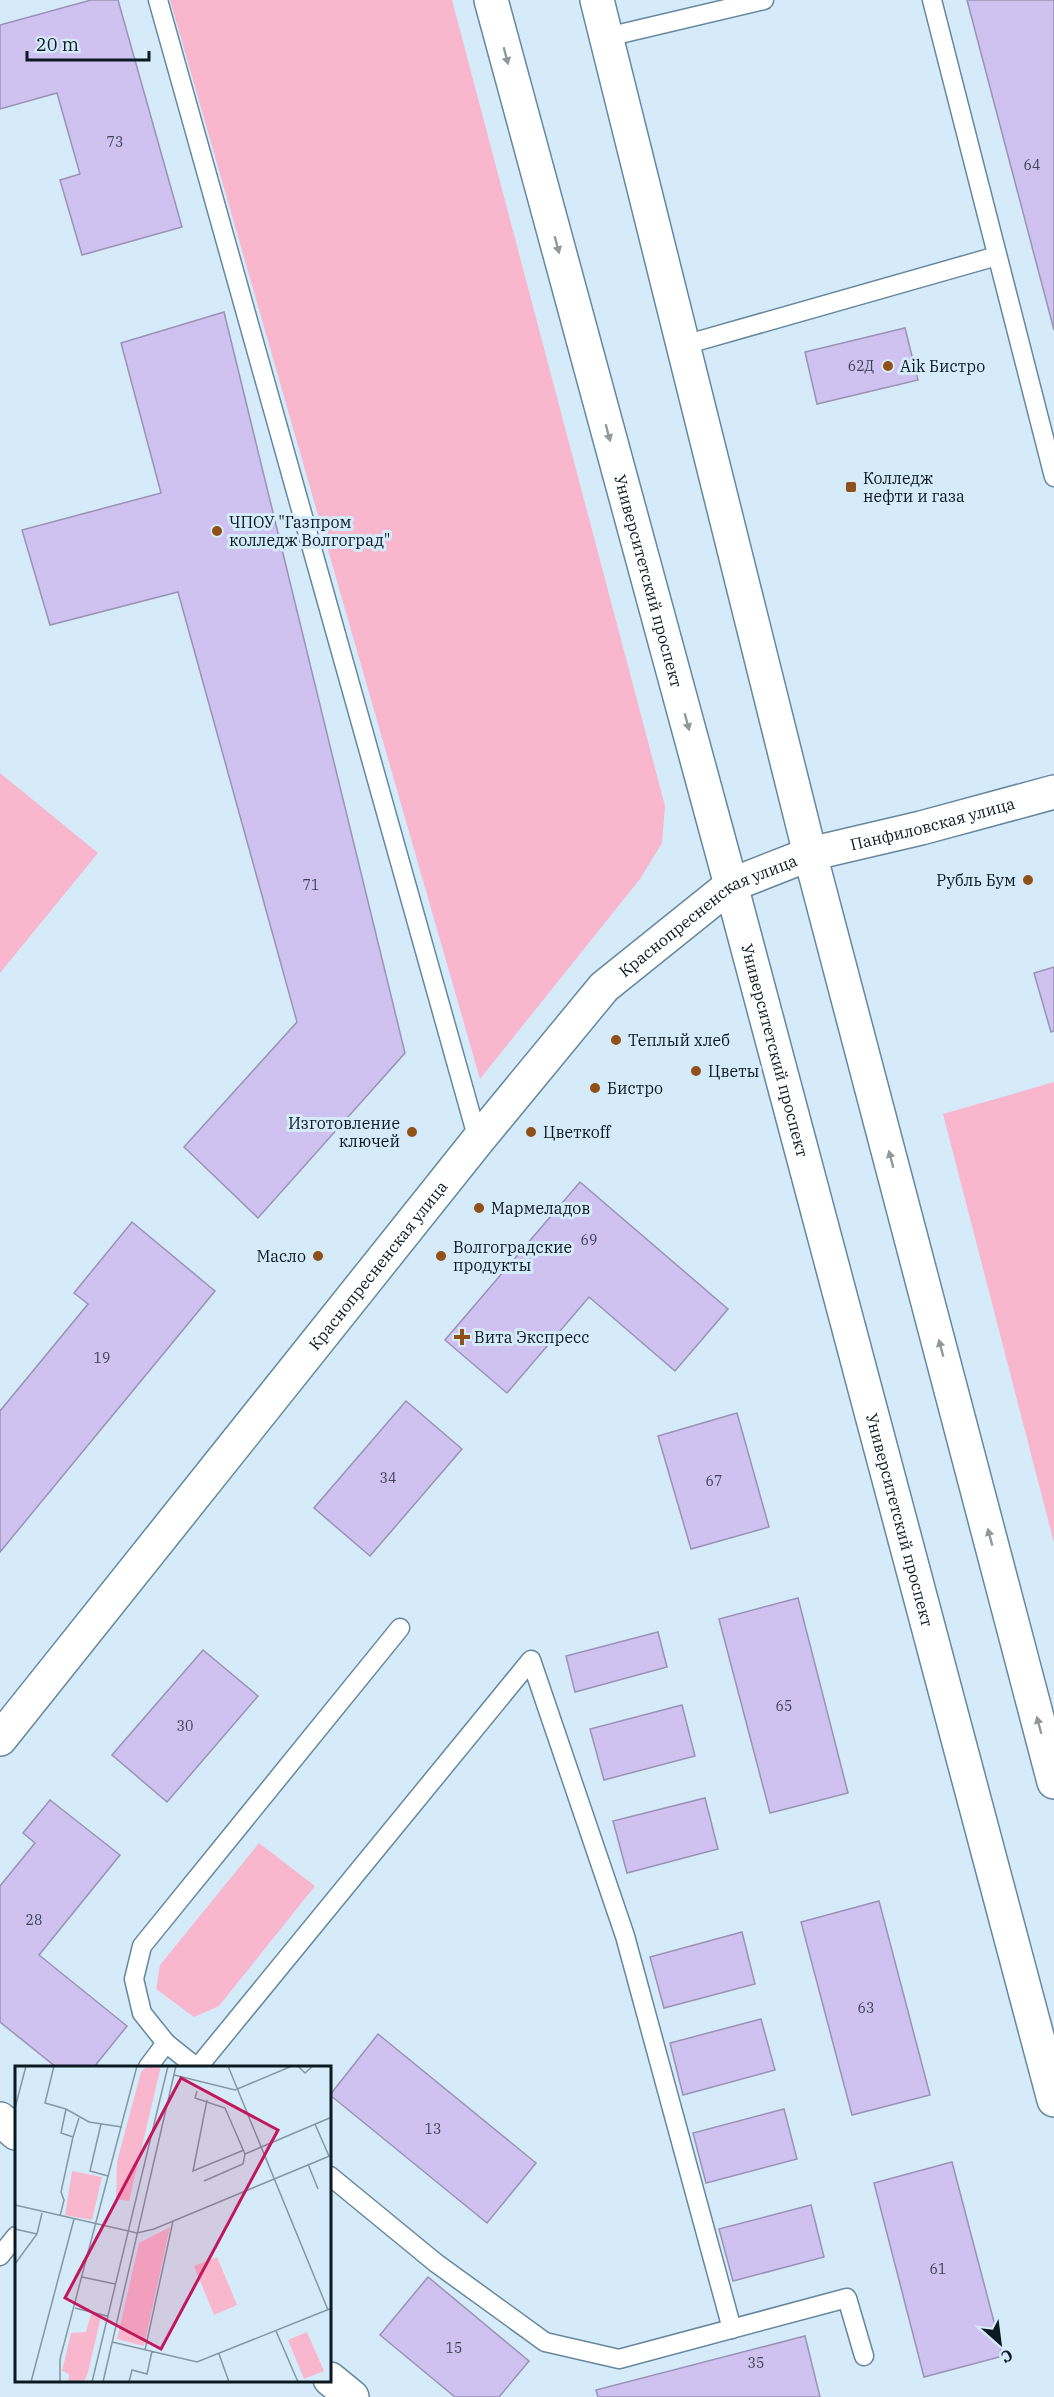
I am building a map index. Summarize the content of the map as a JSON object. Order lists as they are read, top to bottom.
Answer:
{
  "streets": {
    "main road": ["Университетский проспект", "Панфиловская улица", "Краснопресненская улица"]
  },
  "crossings": [
    ["Университетский проспект", "Краснопресненская улица"],
    ["Панфиловская улица", "Краснопресненская улица"]
  ],
  "places": {
    "other": [
      "Aik Бистро",
      "ЧПОУ \"Газпром колледж Волгоград\"",
      "Рубль Бум",
      "Теплый хлеб",
      "Цветы",
      "Бистро",
      "Изготовление ключей",
      "Цветкоff",
      "Мармеладов",
      "Масло",
      "Волгоградские продукты"
    ],
    "transit": ["Колледж нефти и газа"],
    "health": ["Вита Экспресс"]
  },
  "house_numbers": [
    "73",
    "64",
    "62Д",
    "71",
    "69",
    "19",
    "34",
    "67",
    "65",
    "30",
    "28",
    "63",
    "13",
    "61",
    "15",
    "35"
  ],
  "scale_bar": "20 m",
  "north": "bottom right"
}
